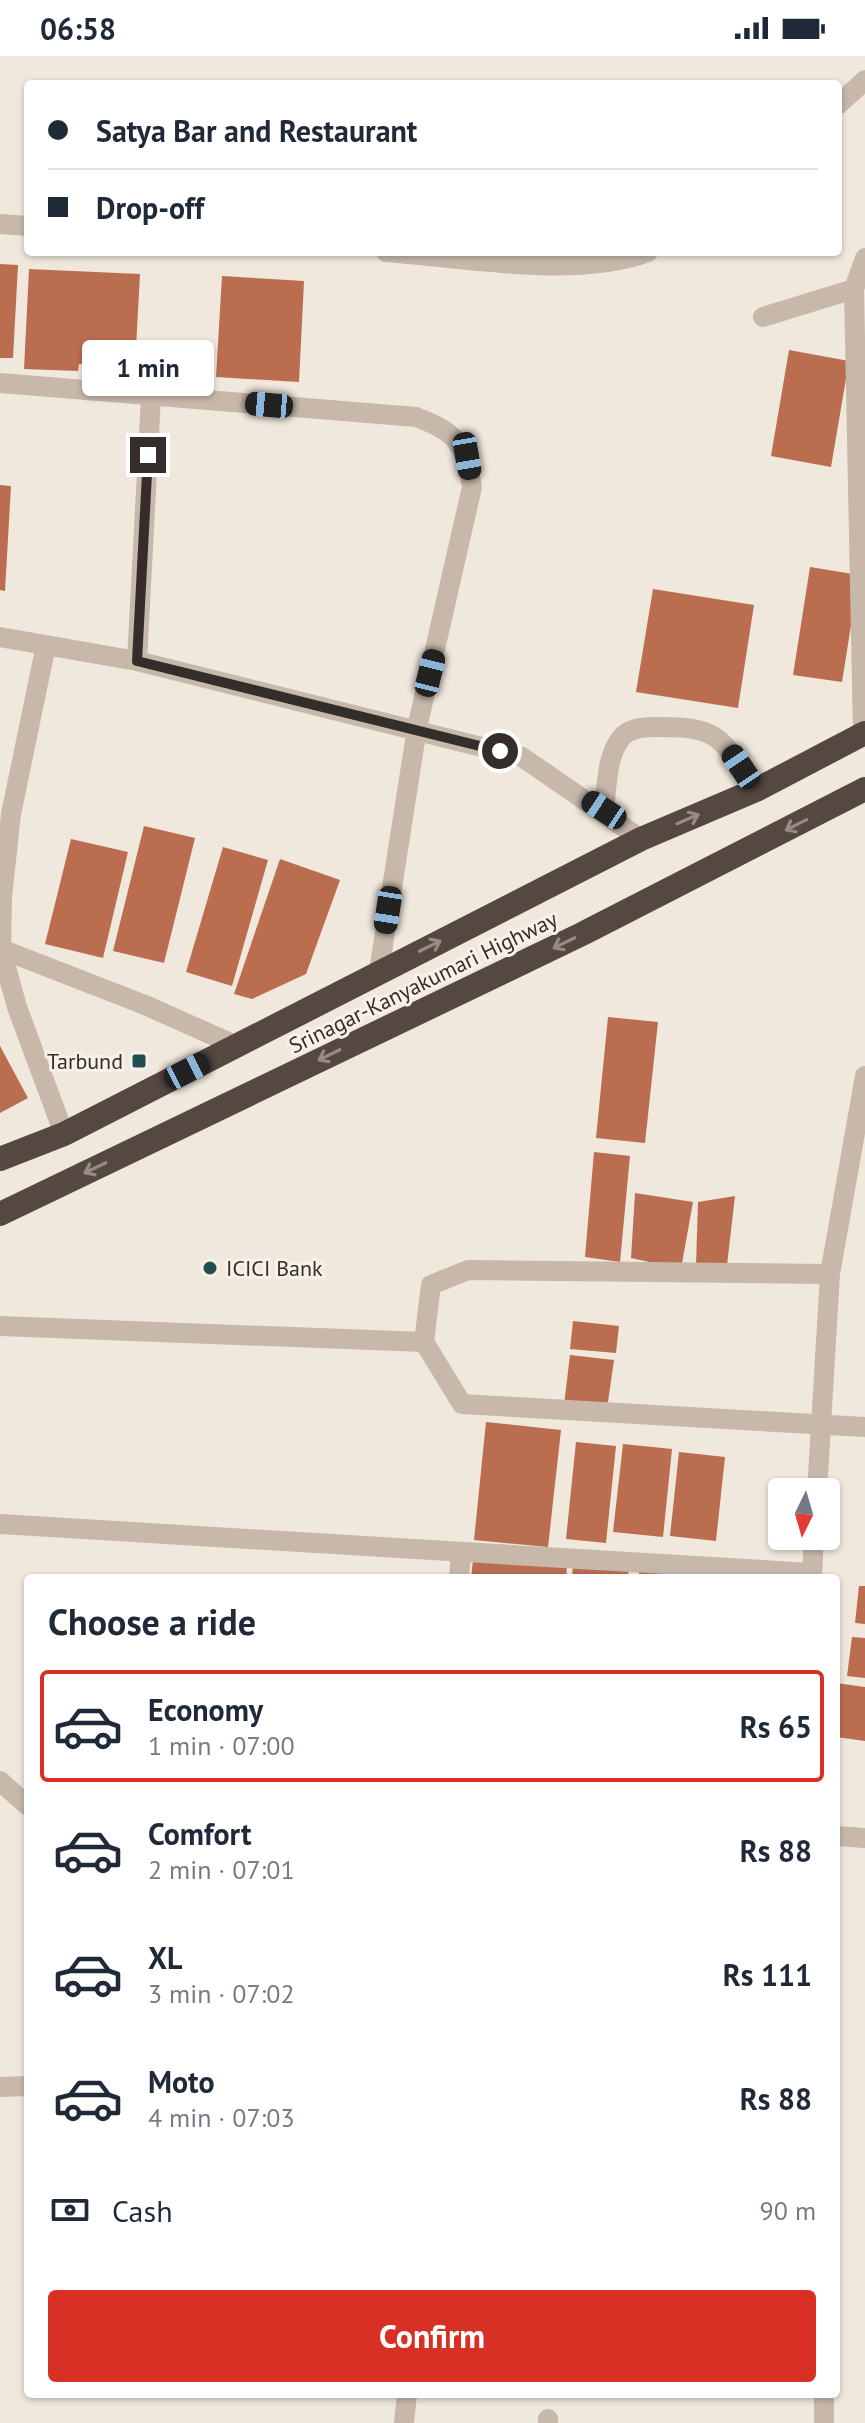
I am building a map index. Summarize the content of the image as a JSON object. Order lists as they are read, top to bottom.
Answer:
{
  "streets": {
    "highway": ["Srinagar-Kanyakumari Highway"]
  },
  "places": {
    "transit": ["Tarbund"],
    "other": ["ICICI Bank"]
  },
  "north": "bottom",
  "page": {
    "status": "06:58",
    "banner": ["Satya Bar and Restaurant", "Drop-off"],
    "bubble": "1 min",
    "heading": "Choose a ride",
    "list": [
      {
        "name": "Economy",
        "note": "1 min · 07:00",
        "value": "Rs 65"
      },
      {
        "name": "Comfort",
        "note": "2 min · 07:01",
        "value": "Rs 88"
      },
      {
        "name": "XL",
        "note": "3 min · 07:02",
        "value": "Rs 111"
      },
      {
        "name": "Moto",
        "note": "4 min · 07:03",
        "value": "Rs 88"
      }
    ],
    "pay": ["Cash", "90 m"],
    "buttons": "Confirm"
  }
}
